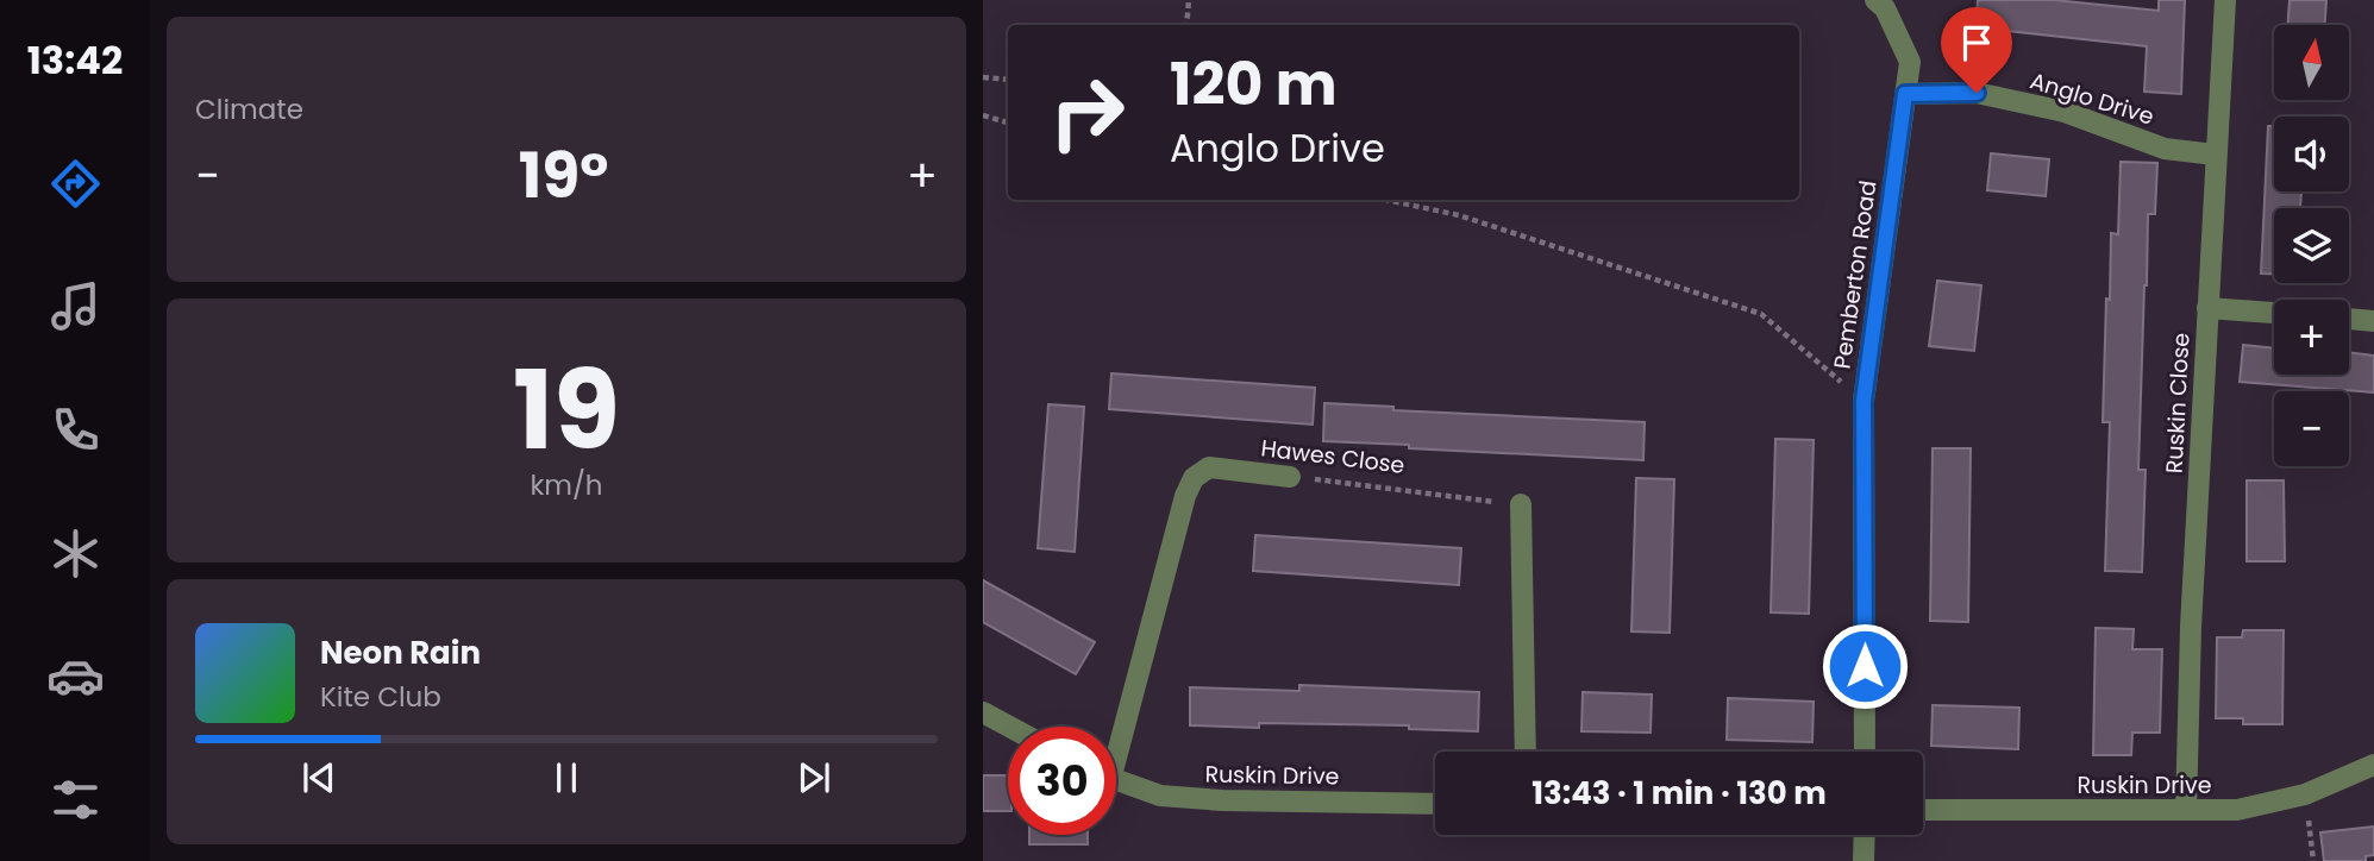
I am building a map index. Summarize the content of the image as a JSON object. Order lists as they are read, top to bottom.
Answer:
{
  "streets": {
    "street": [
      "Anglo Drive",
      "Pemberton Road",
      "Ruskin Close",
      "Hawes Close",
      "Ruskin Drive"
    ]
  },
  "crossings": [
    ["Anglo Drive", "Pemberton Road"],
    ["Anglo Drive", "Ruskin Close"],
    ["Ruskin Close", "Ruskin Drive"]
  ],
  "north": "top",
  "page": {
    "tabs": "13:42",
    "tile": [
      "Climate",
      ["19", "km/h"]
    ],
    "map_buttons": ["+", "−"],
    "turn": ["120 m", "Anglo Drive"],
    "heat": ["−", "19°", "+"],
    "song": ["Neon Rain", "Kite Club"],
    "limit": "30",
    "trip": "13:43 · 1 min · 130 m"
  }
}
